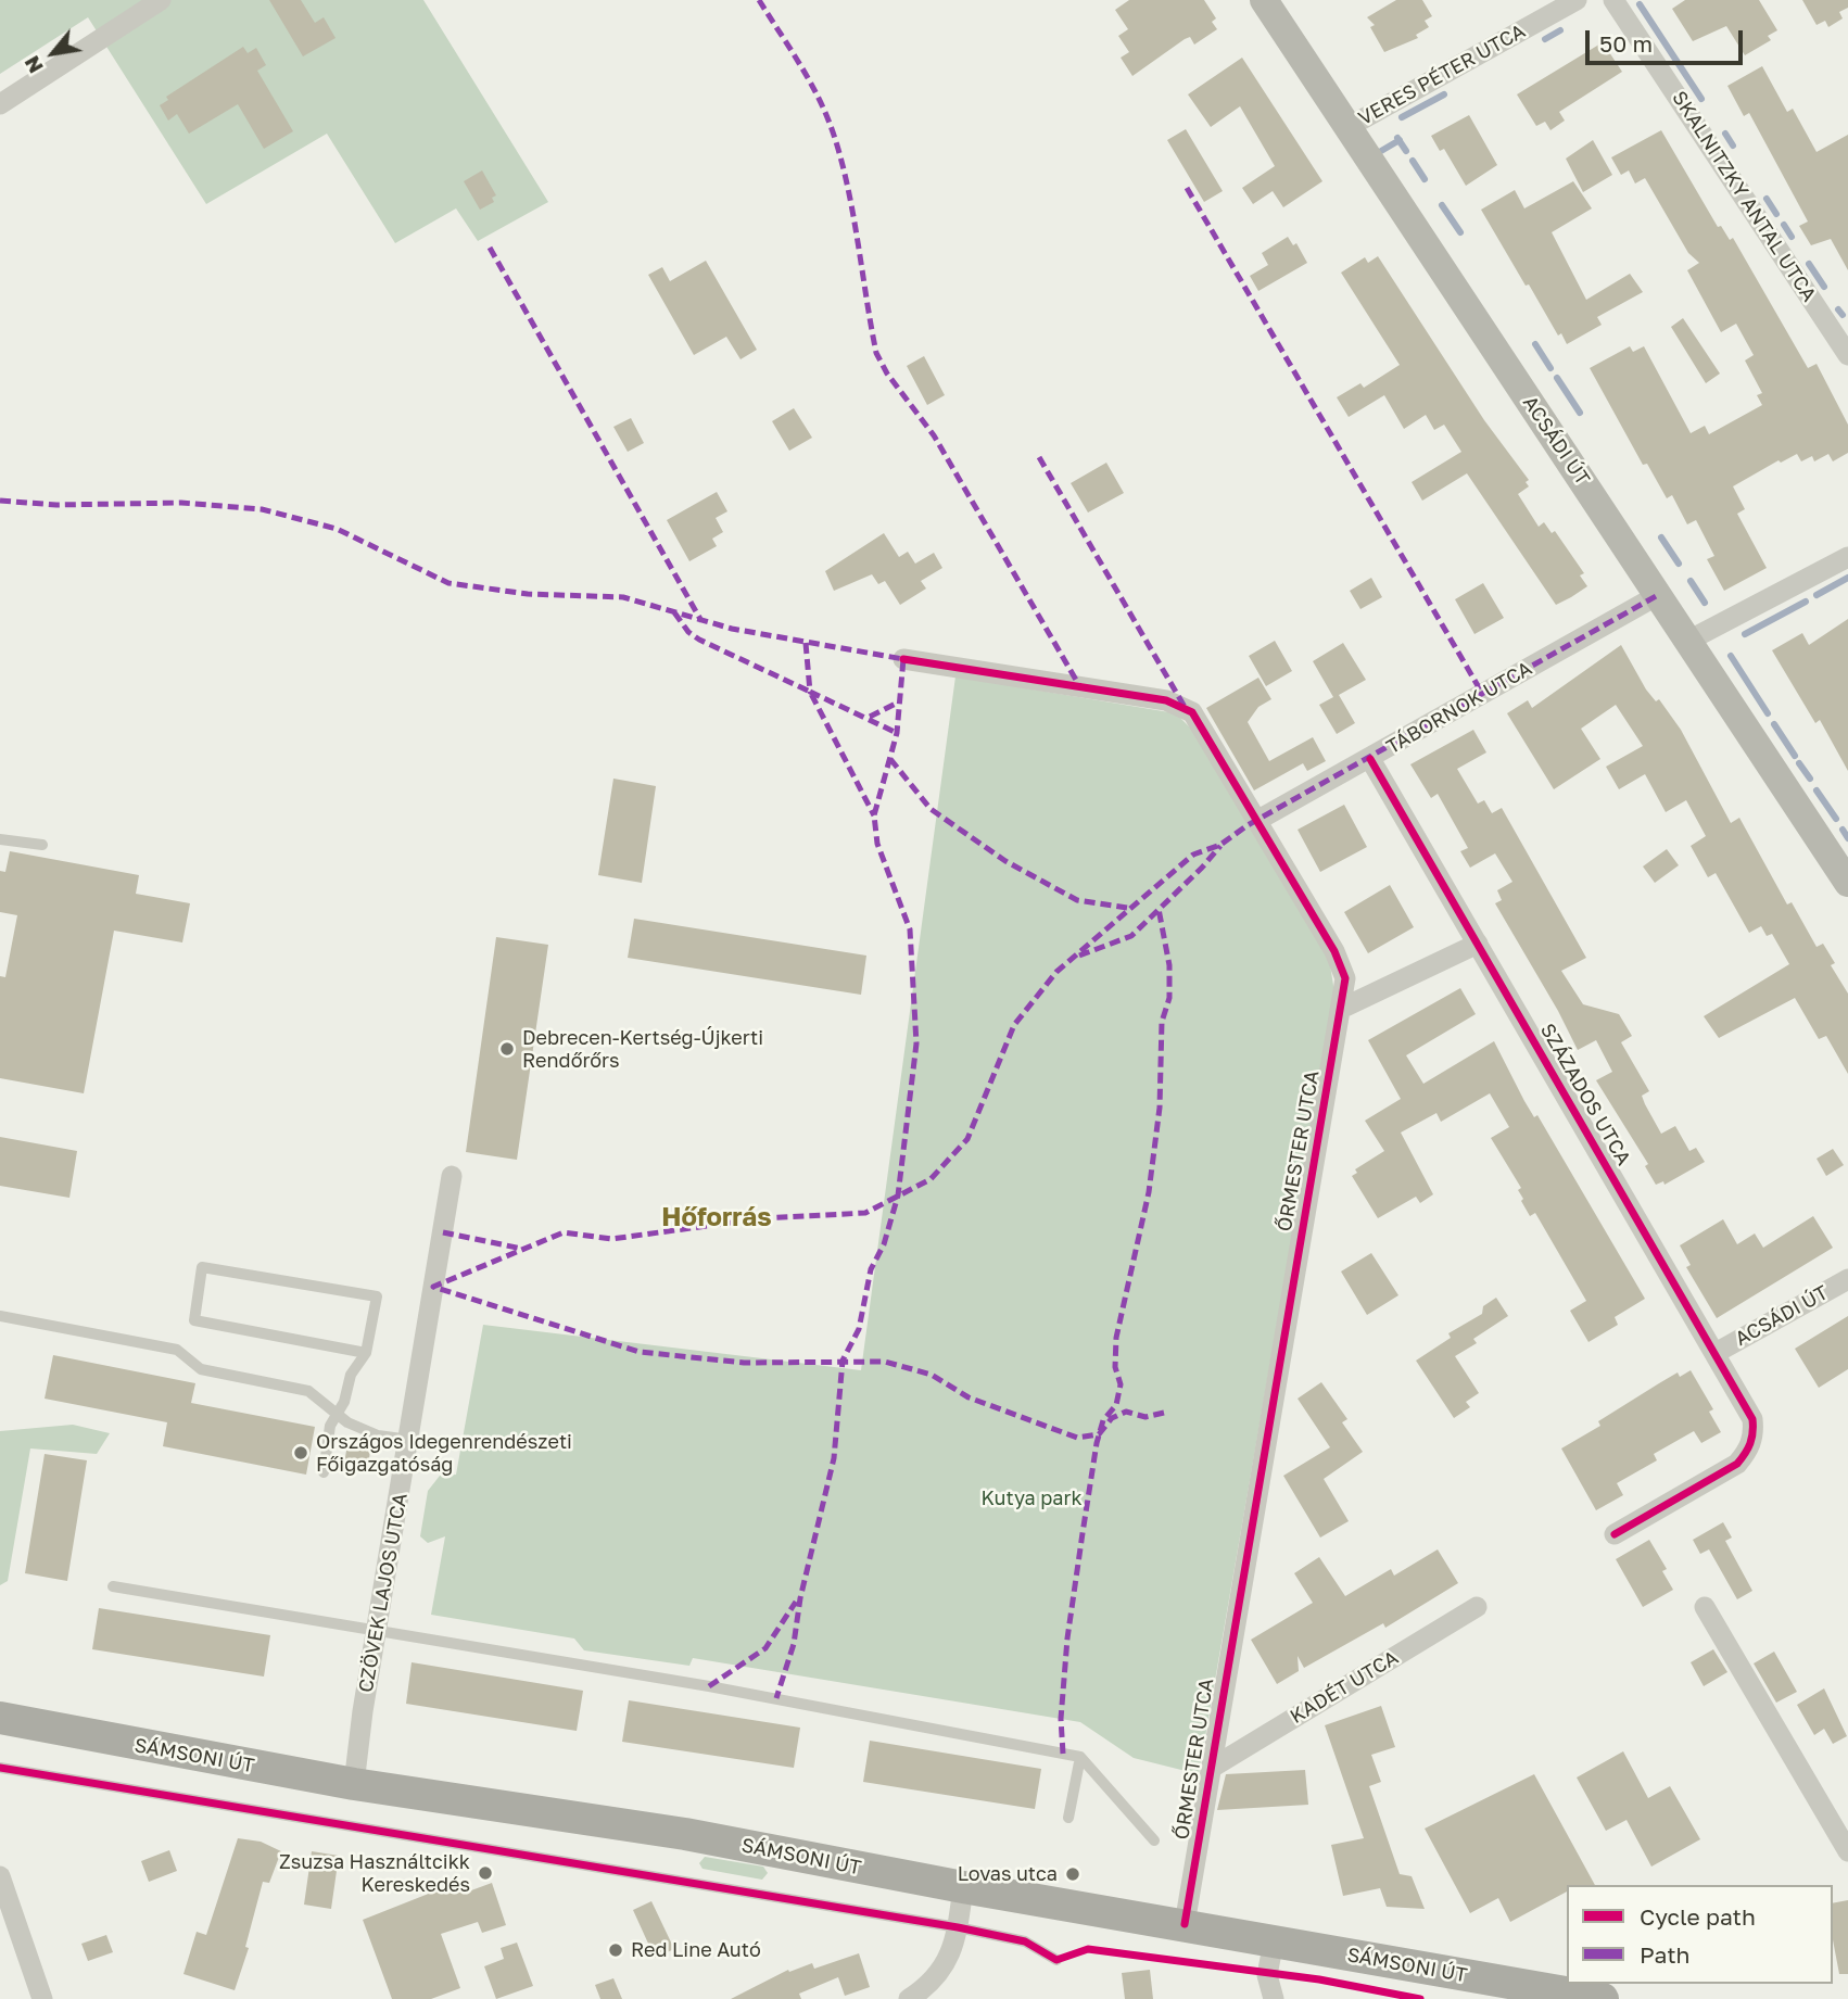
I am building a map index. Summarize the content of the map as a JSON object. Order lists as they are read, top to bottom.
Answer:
{
  "streets": {
    "main road": ["ACSÁDI ÚT", "SÁMSONI ÚT"],
    "street": [
      "VERES PÉTER UTCA",
      "SKALNITZKY ANTAL UTCA",
      "TÁBORNOK UTCA",
      "SZÁZADOS UTCA",
      "ŐRMESTER UTCA",
      "CZÖVEK LAJOS UTCA",
      "KADÉT UTCA"
    ]
  },
  "crossings": [
    ["VERES PÉTER UTCA", "ACSÁDI ÚT"],
    ["ACSÁDI ÚT", "TÁBORNOK UTCA"],
    ["ACSÁDI ÚT", "SZÁZADOS UTCA"],
    ["TÁBORNOK UTCA", "SZÁZADOS UTCA"],
    ["TÁBORNOK UTCA", "ŐRMESTER UTCA"],
    ["ŐRMESTER UTCA", "KADÉT UTCA"],
    ["ŐRMESTER UTCA", "SÁMSONI ÚT"],
    ["CZÖVEK LAJOS UTCA", "SÁMSONI ÚT"]
  ],
  "districts": ["Hőforrás"],
  "parks": ["Kutya park"],
  "places": [
    "Debrecen-Kertség-Újkerti Rendőrőrs",
    "Országos Idegenrendészeti Főigazgatóság",
    "Zsuzsa Használtcikk Kereskedés",
    "Lovas utca",
    "Red Line Autó"
  ],
  "legend": ["Cycle path", "Path"],
  "scale_bar": "50 m",
  "north": "bottom left"
}
